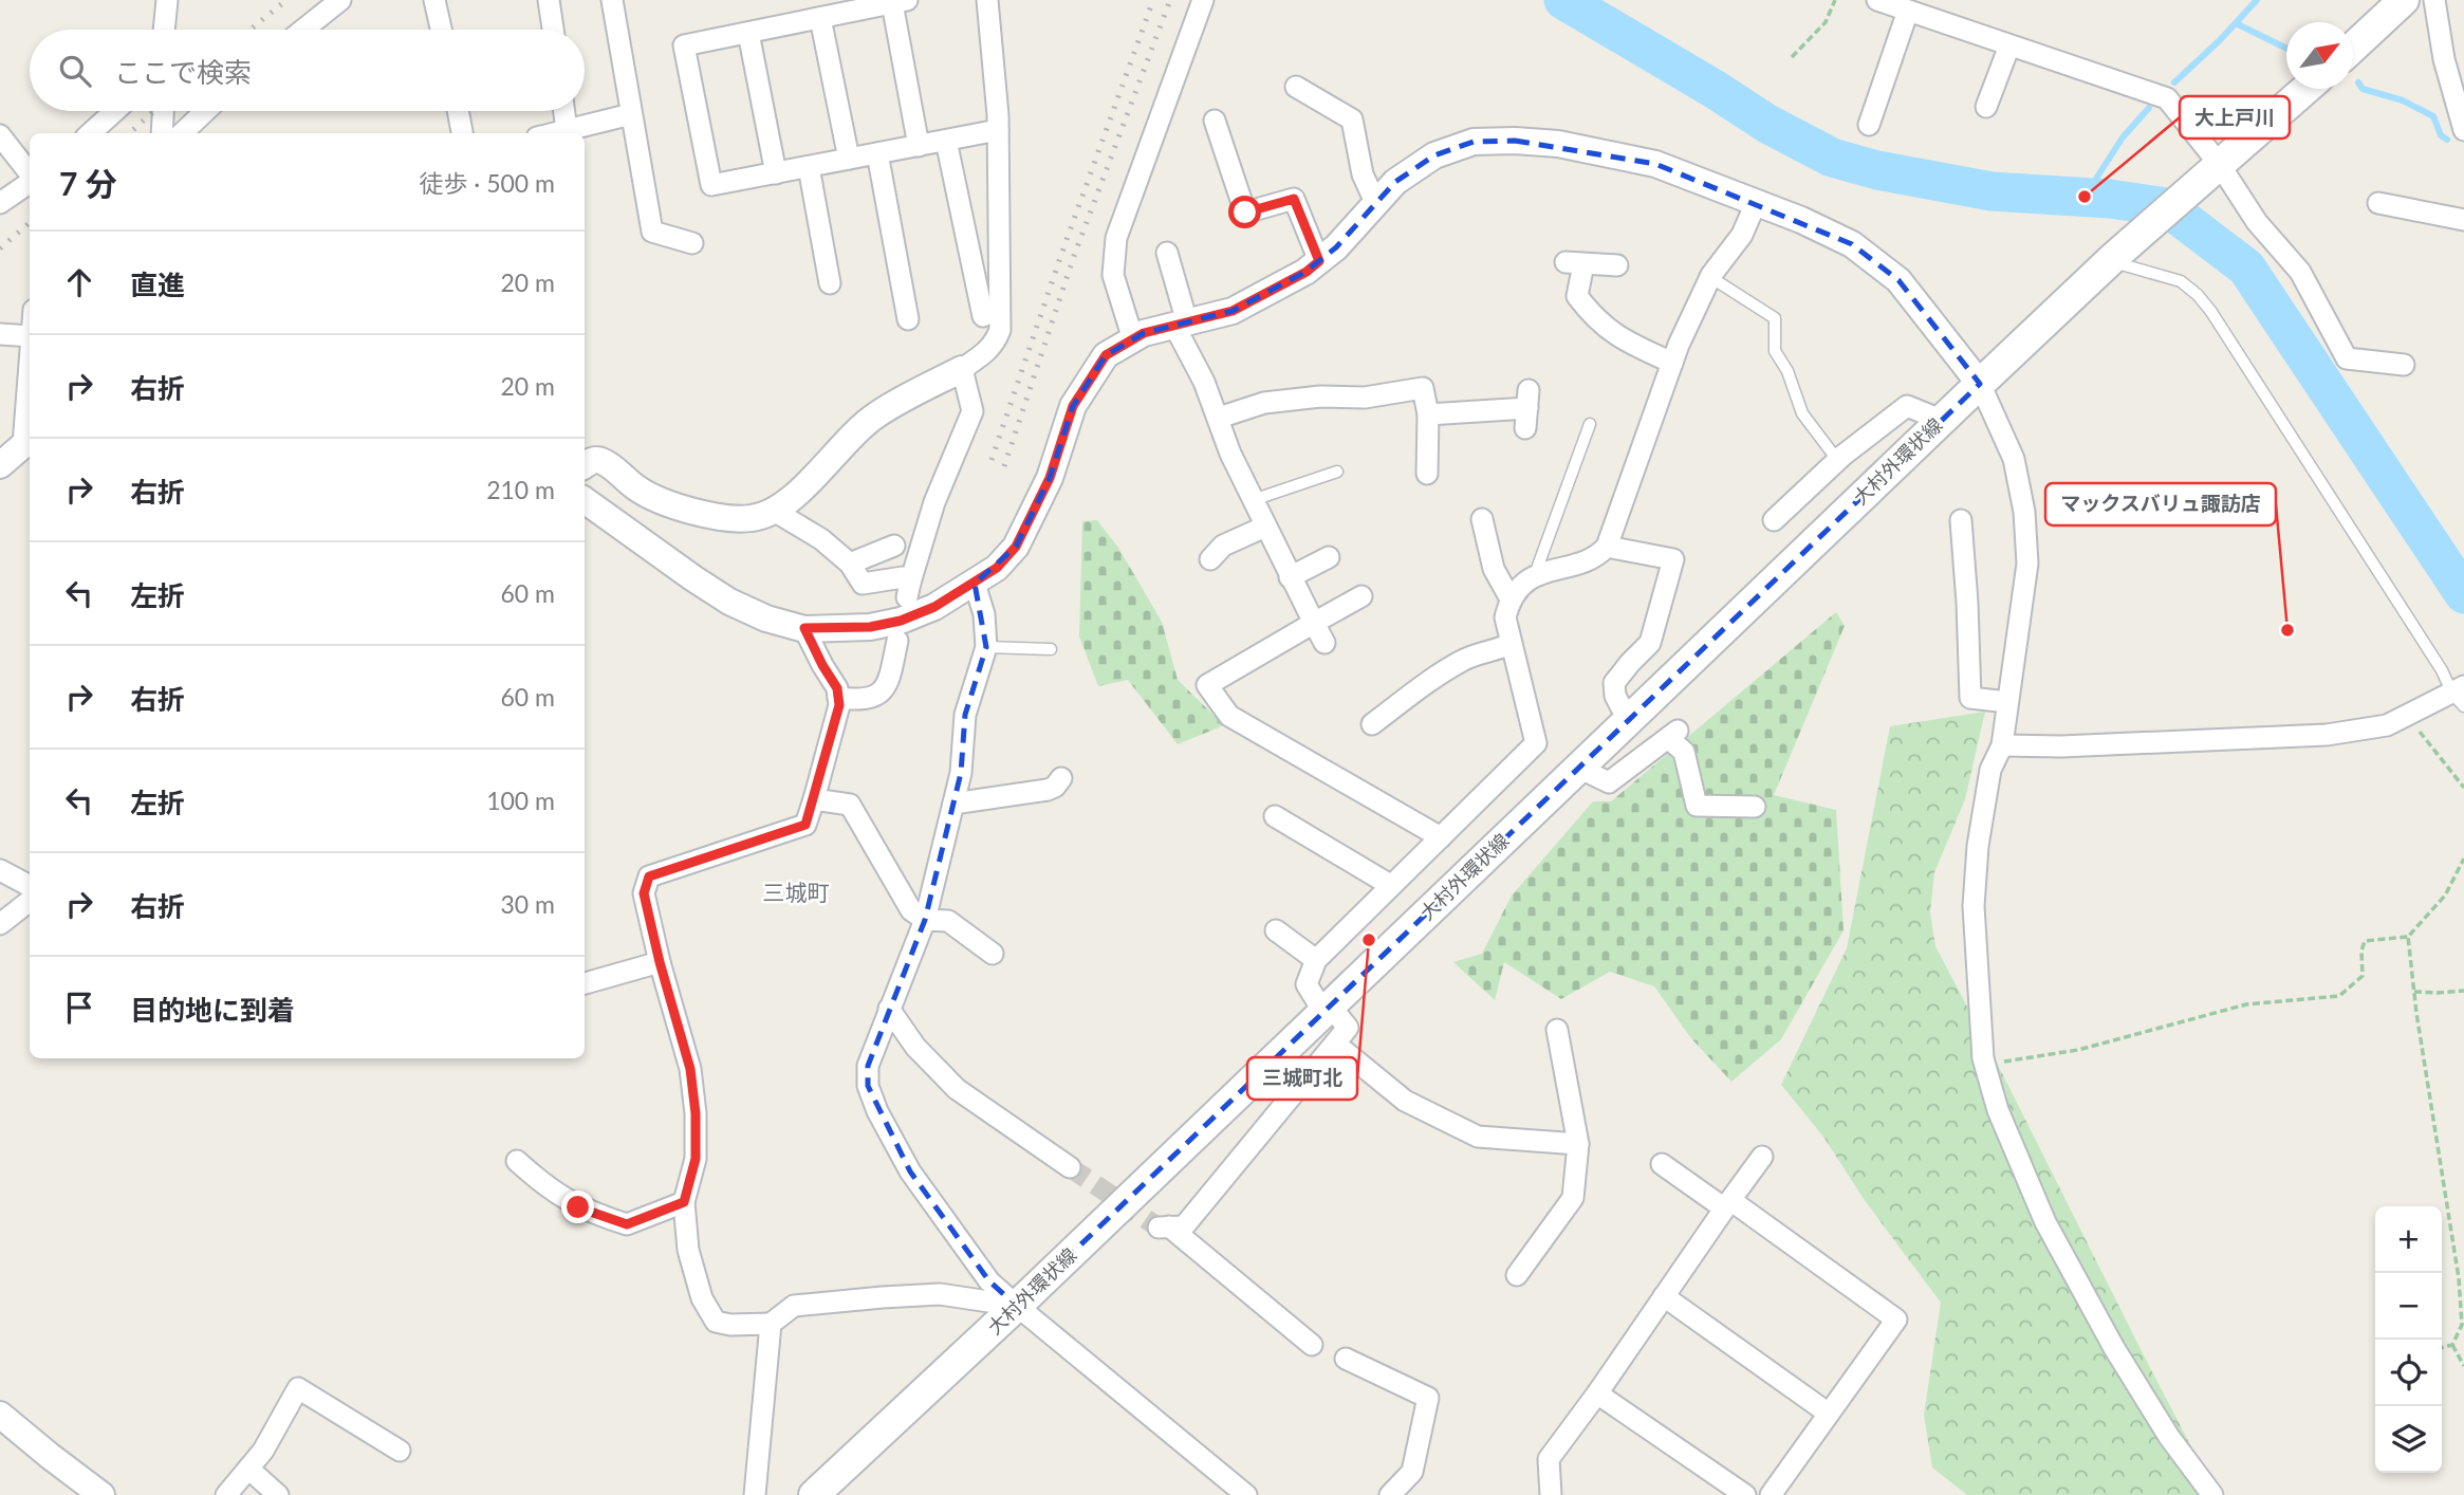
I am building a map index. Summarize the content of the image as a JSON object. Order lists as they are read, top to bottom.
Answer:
{
  "streets": {
    "main road": ["大村外環状線"]
  },
  "districts": ["三城町"],
  "places": ["大上戸川", "マックスバリュ諏訪店", "三城町北"],
  "north": "top right",
  "page": {
    "search": "ここで検索",
    "heading": ["7 分", "徒歩 · 500 m"],
    "list": [
      ["直進", "20 m"],
      ["右折", "20 m"],
      ["右折", "210 m"],
      ["左折", "60 m"],
      ["右折", "60 m"],
      ["左折", "100 m"],
      ["右折", "30 m"],
      "目的地に到着"
    ],
    "map_buttons": ["+", "−"]
  }
}
